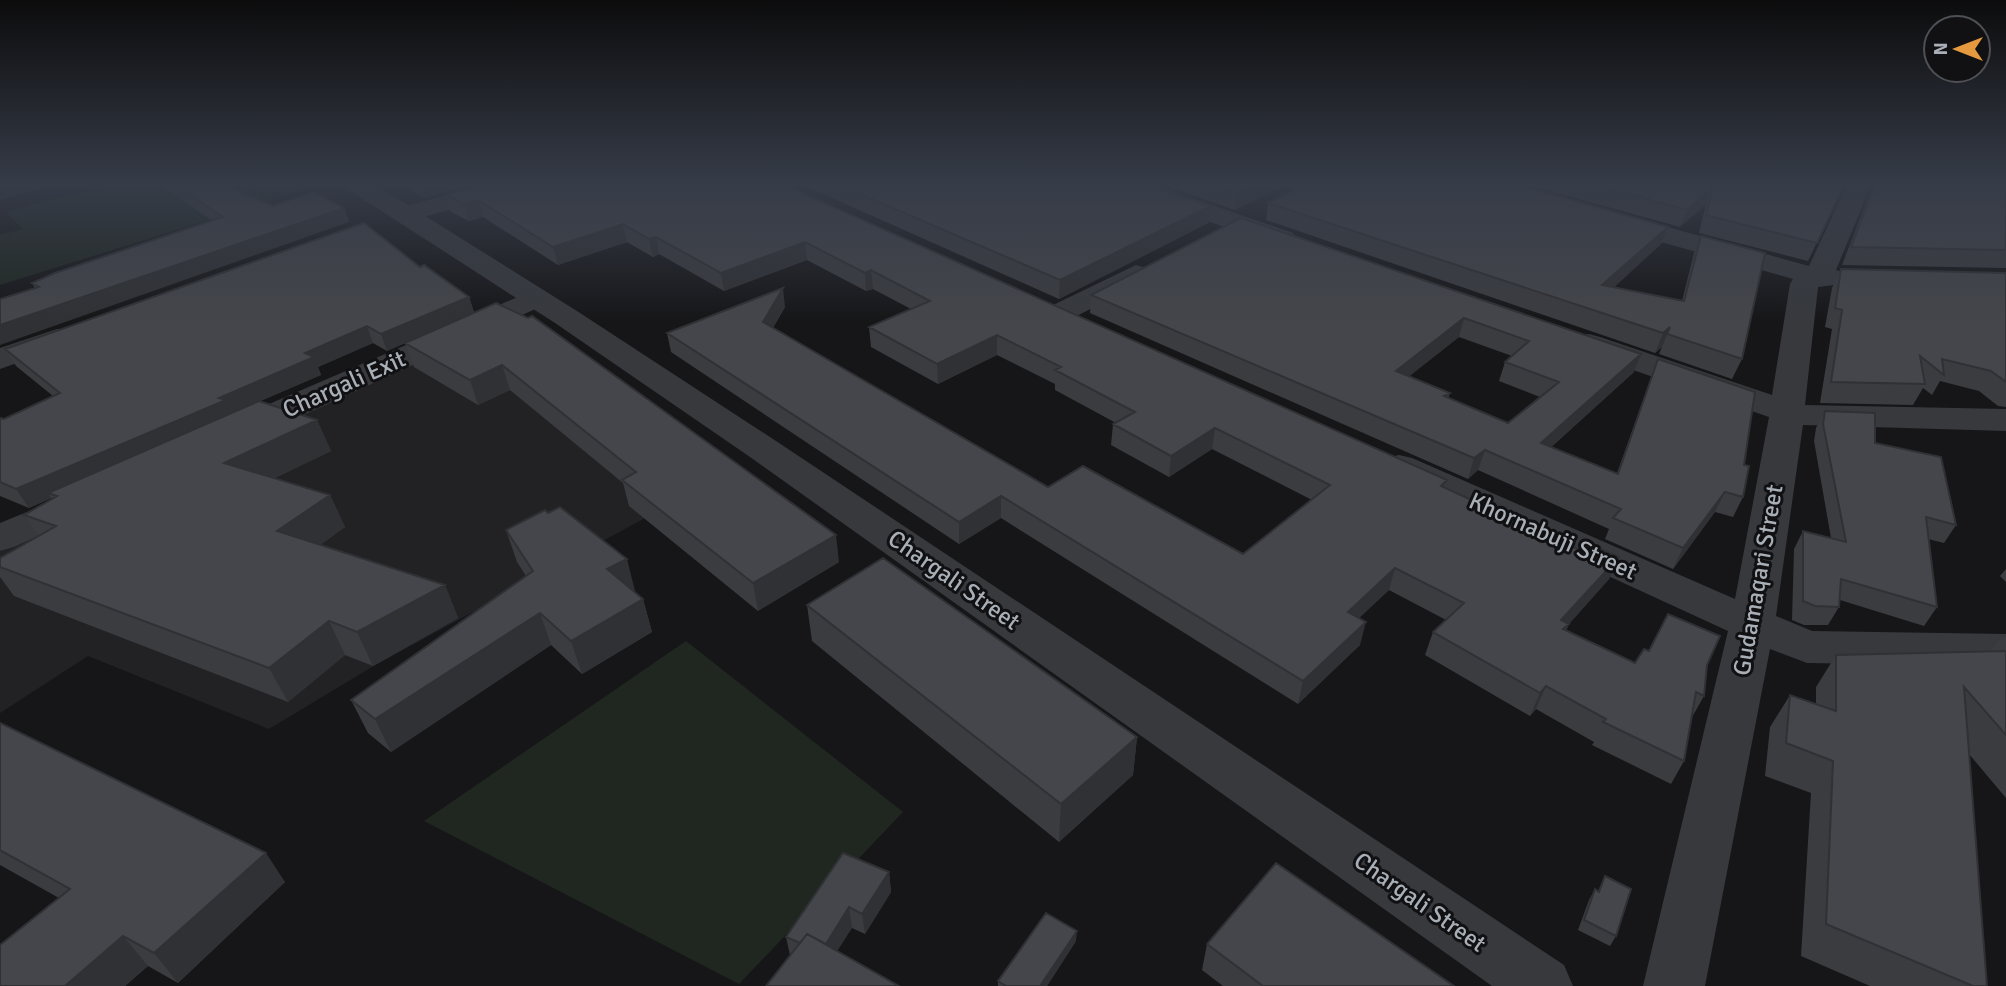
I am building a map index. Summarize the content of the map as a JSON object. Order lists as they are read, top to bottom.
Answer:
{
  "streets": {
    "street": [
      "Chargali Exit",
      "Khornabuji Street",
      "Chargali Street",
      "Gudamaqari Street"
    ]
  },
  "crossings": [
    ["Chargali Exit", "Chargali Street"],
    ["Khornabuji Street", "Gudamaqari Street"]
  ],
  "north": "left"
}
